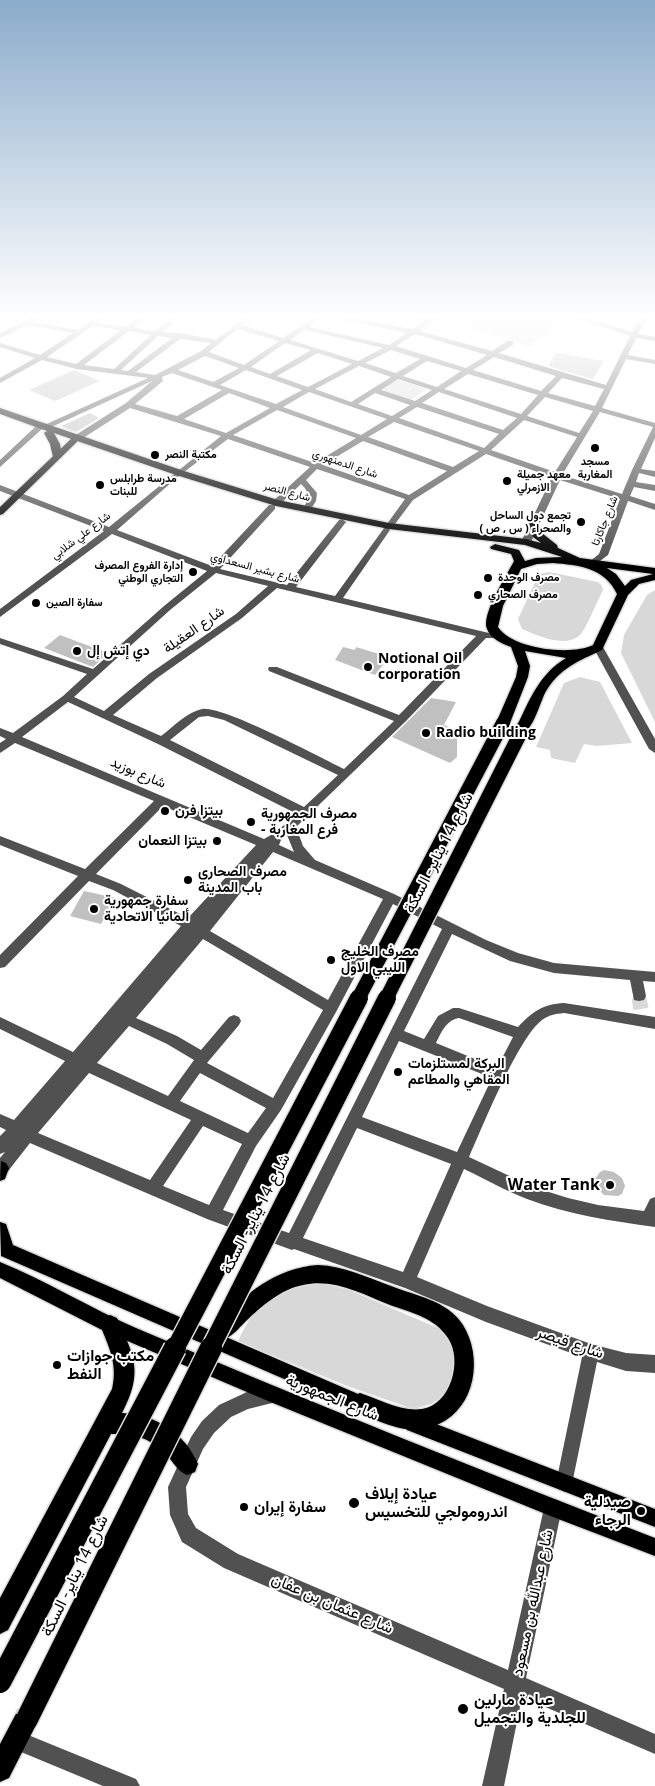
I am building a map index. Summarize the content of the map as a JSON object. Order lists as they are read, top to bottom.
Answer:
{
  "streets": {
    "highway": ["شارع النصر", "شارع 14 يناير- السكة"],
    "main road": ["شارع الجمهورية"],
    "street": [
      "شارع الدمنهوري",
      "شارع جاكارتا",
      "شارع علي شلابي",
      "شارع بشير السعداوي",
      "شارع العقيلة",
      "شارع بوزيد",
      "شارع قيصر",
      "شارع عبدالله بن مسعود",
      "شارع عثمان بن عفان"
    ]
  },
  "crossings": [
    ["شارع الدمنهوري", "شارع علي شلابي"],
    ["شارع النصر", "شارع علي شلابي"],
    ["شارع النصر", "شارع بشير السعداوي"],
    ["شارع النصر", "شارع 14 يناير- السكة"],
    ["شارع علي شلابي", "شارع بشير السعداوي"],
    ["شارع بشير السعداوي", "شارع العقيلة"],
    ["شارع بشير السعداوي", "شارع 14 يناير- السكة"],
    ["شارع الجمهورية", "شارع عبدالله بن مسعود"],
    ["شارع الجمهورية", "شارع عثمان بن عفان"],
    ["شارع عبدالله بن مسعود", "شارع عثمان بن عفان"]
  ],
  "places": [
    "مسجد المغاربة",
    "مكتبة النصر",
    "معهد جميلة الازمرلي",
    "مدرسة طرابلس للبنات",
    "تجمع دول الساحل والصحراء ( س , ص )",
    "إدارة الفروع المصرف التجاري الوطني",
    "مصرف الوحدة",
    "مصرف الصحاري",
    "سفارة الصين",
    "دي إتش إل",
    "Notional Oil corporation",
    "Radio building",
    "بيتزا فرن",
    "مصرف الجمهورية - فرع المغاربة",
    "بيتزا النعمان",
    "مصرف الصحاري باب المدينة",
    "سفارة جمهورية ألمانيا الاتحادية",
    "مصرف الخليج الليبي الاول",
    "البركة لمستلزمات المقاهي والمطاعم",
    "Water Tank",
    "مكتب جوازات النفط",
    "عيادة إيلاف اندرومولجي للتخسيس",
    "سفارة إيران",
    "صيدلية الرجاء",
    "عيادة مارلين للجلدية والتجميل"
  ]
}
